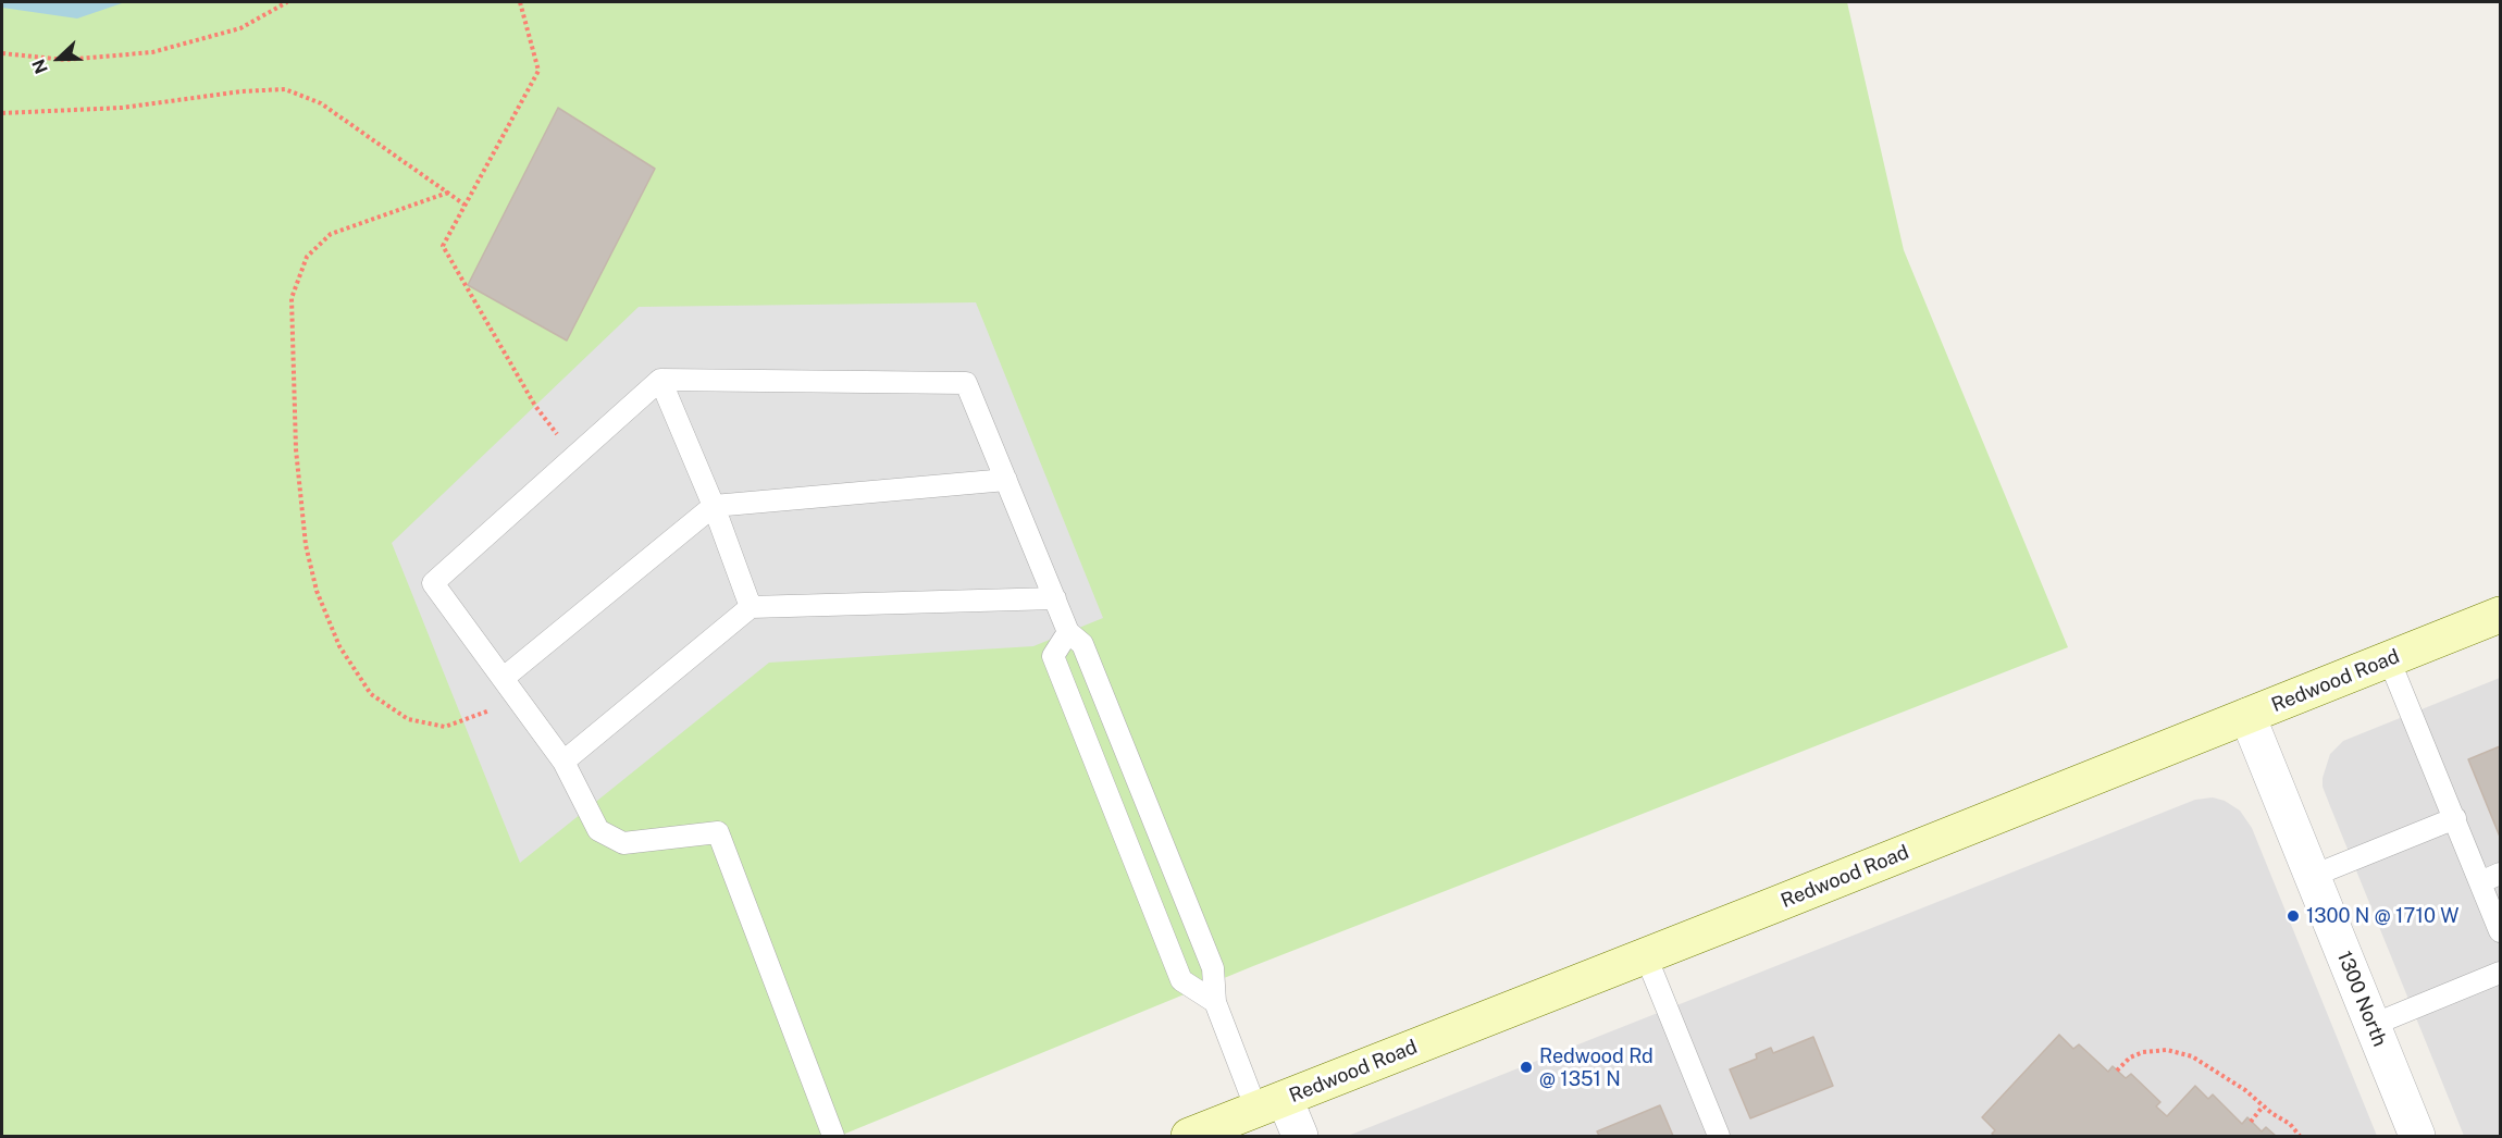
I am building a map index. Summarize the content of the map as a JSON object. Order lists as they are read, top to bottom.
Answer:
{
  "streets": {
    "main road": ["Redwood Road"],
    "street": ["1300 North"]
  },
  "crossings": [
    ["Redwood Road", "1300 North"]
  ],
  "places": ["1300 N @ 1710 W", "Redwood Rd @ 1351 N"],
  "north": "left"
}
